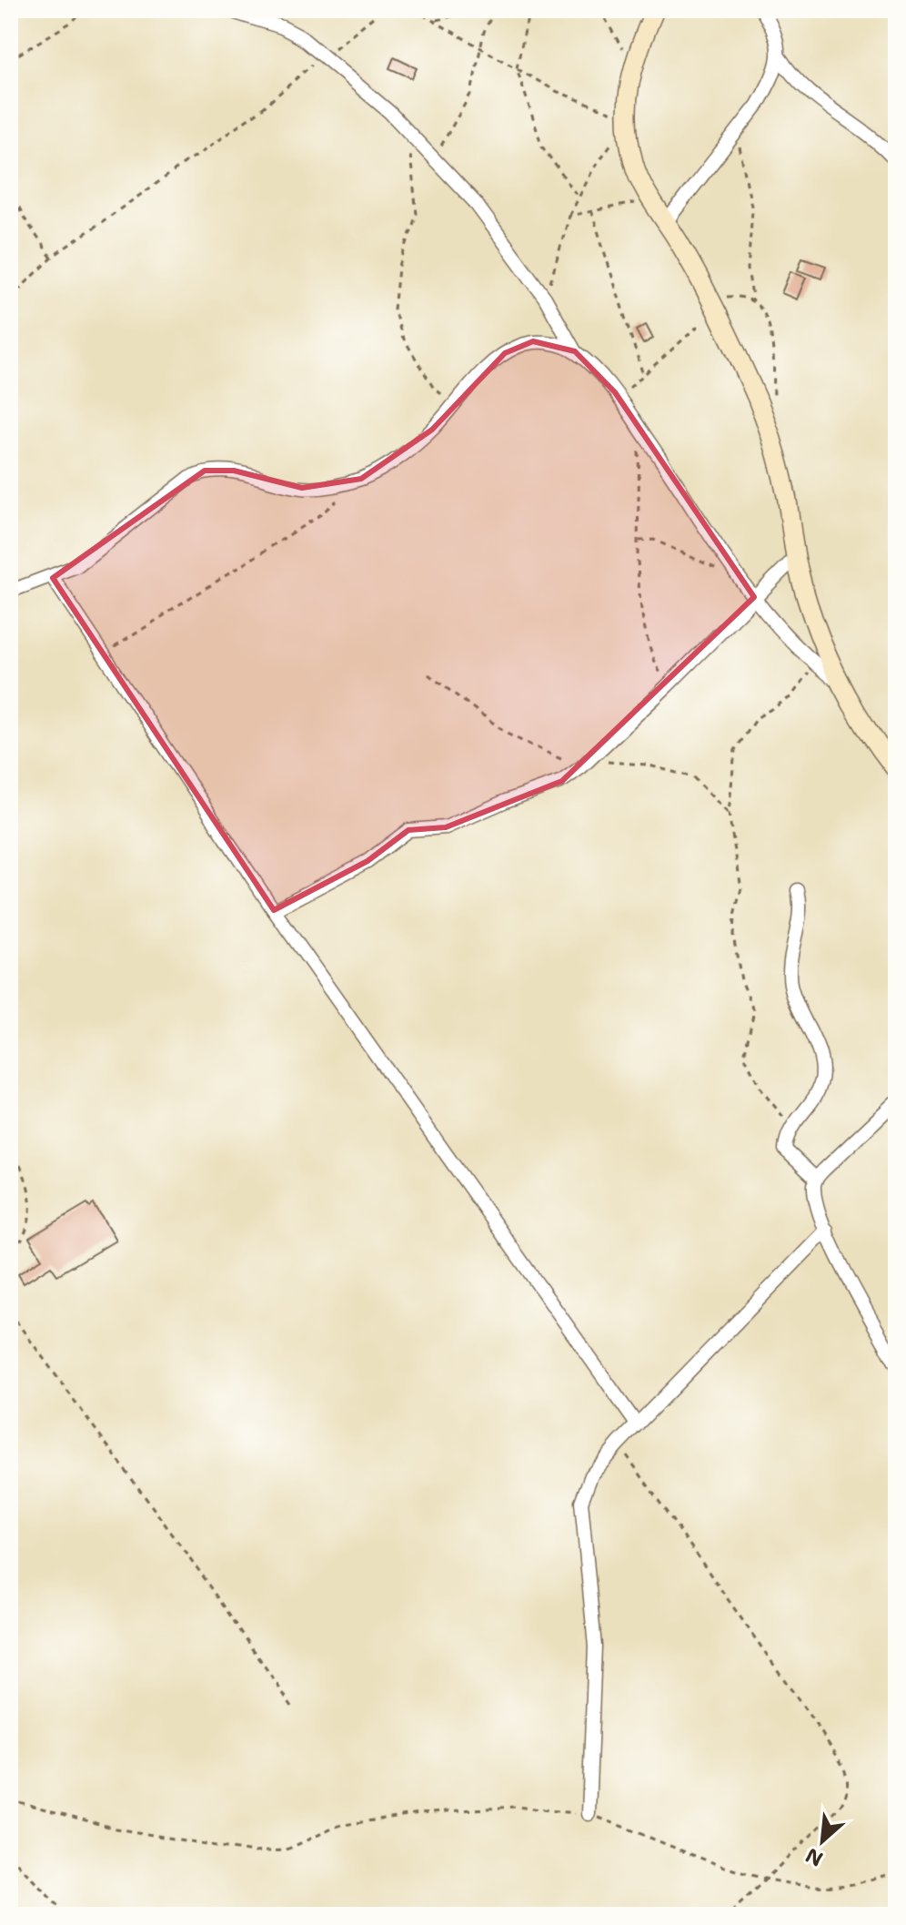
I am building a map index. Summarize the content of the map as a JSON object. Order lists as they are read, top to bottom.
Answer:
{
  "north": "bottom left"
}
